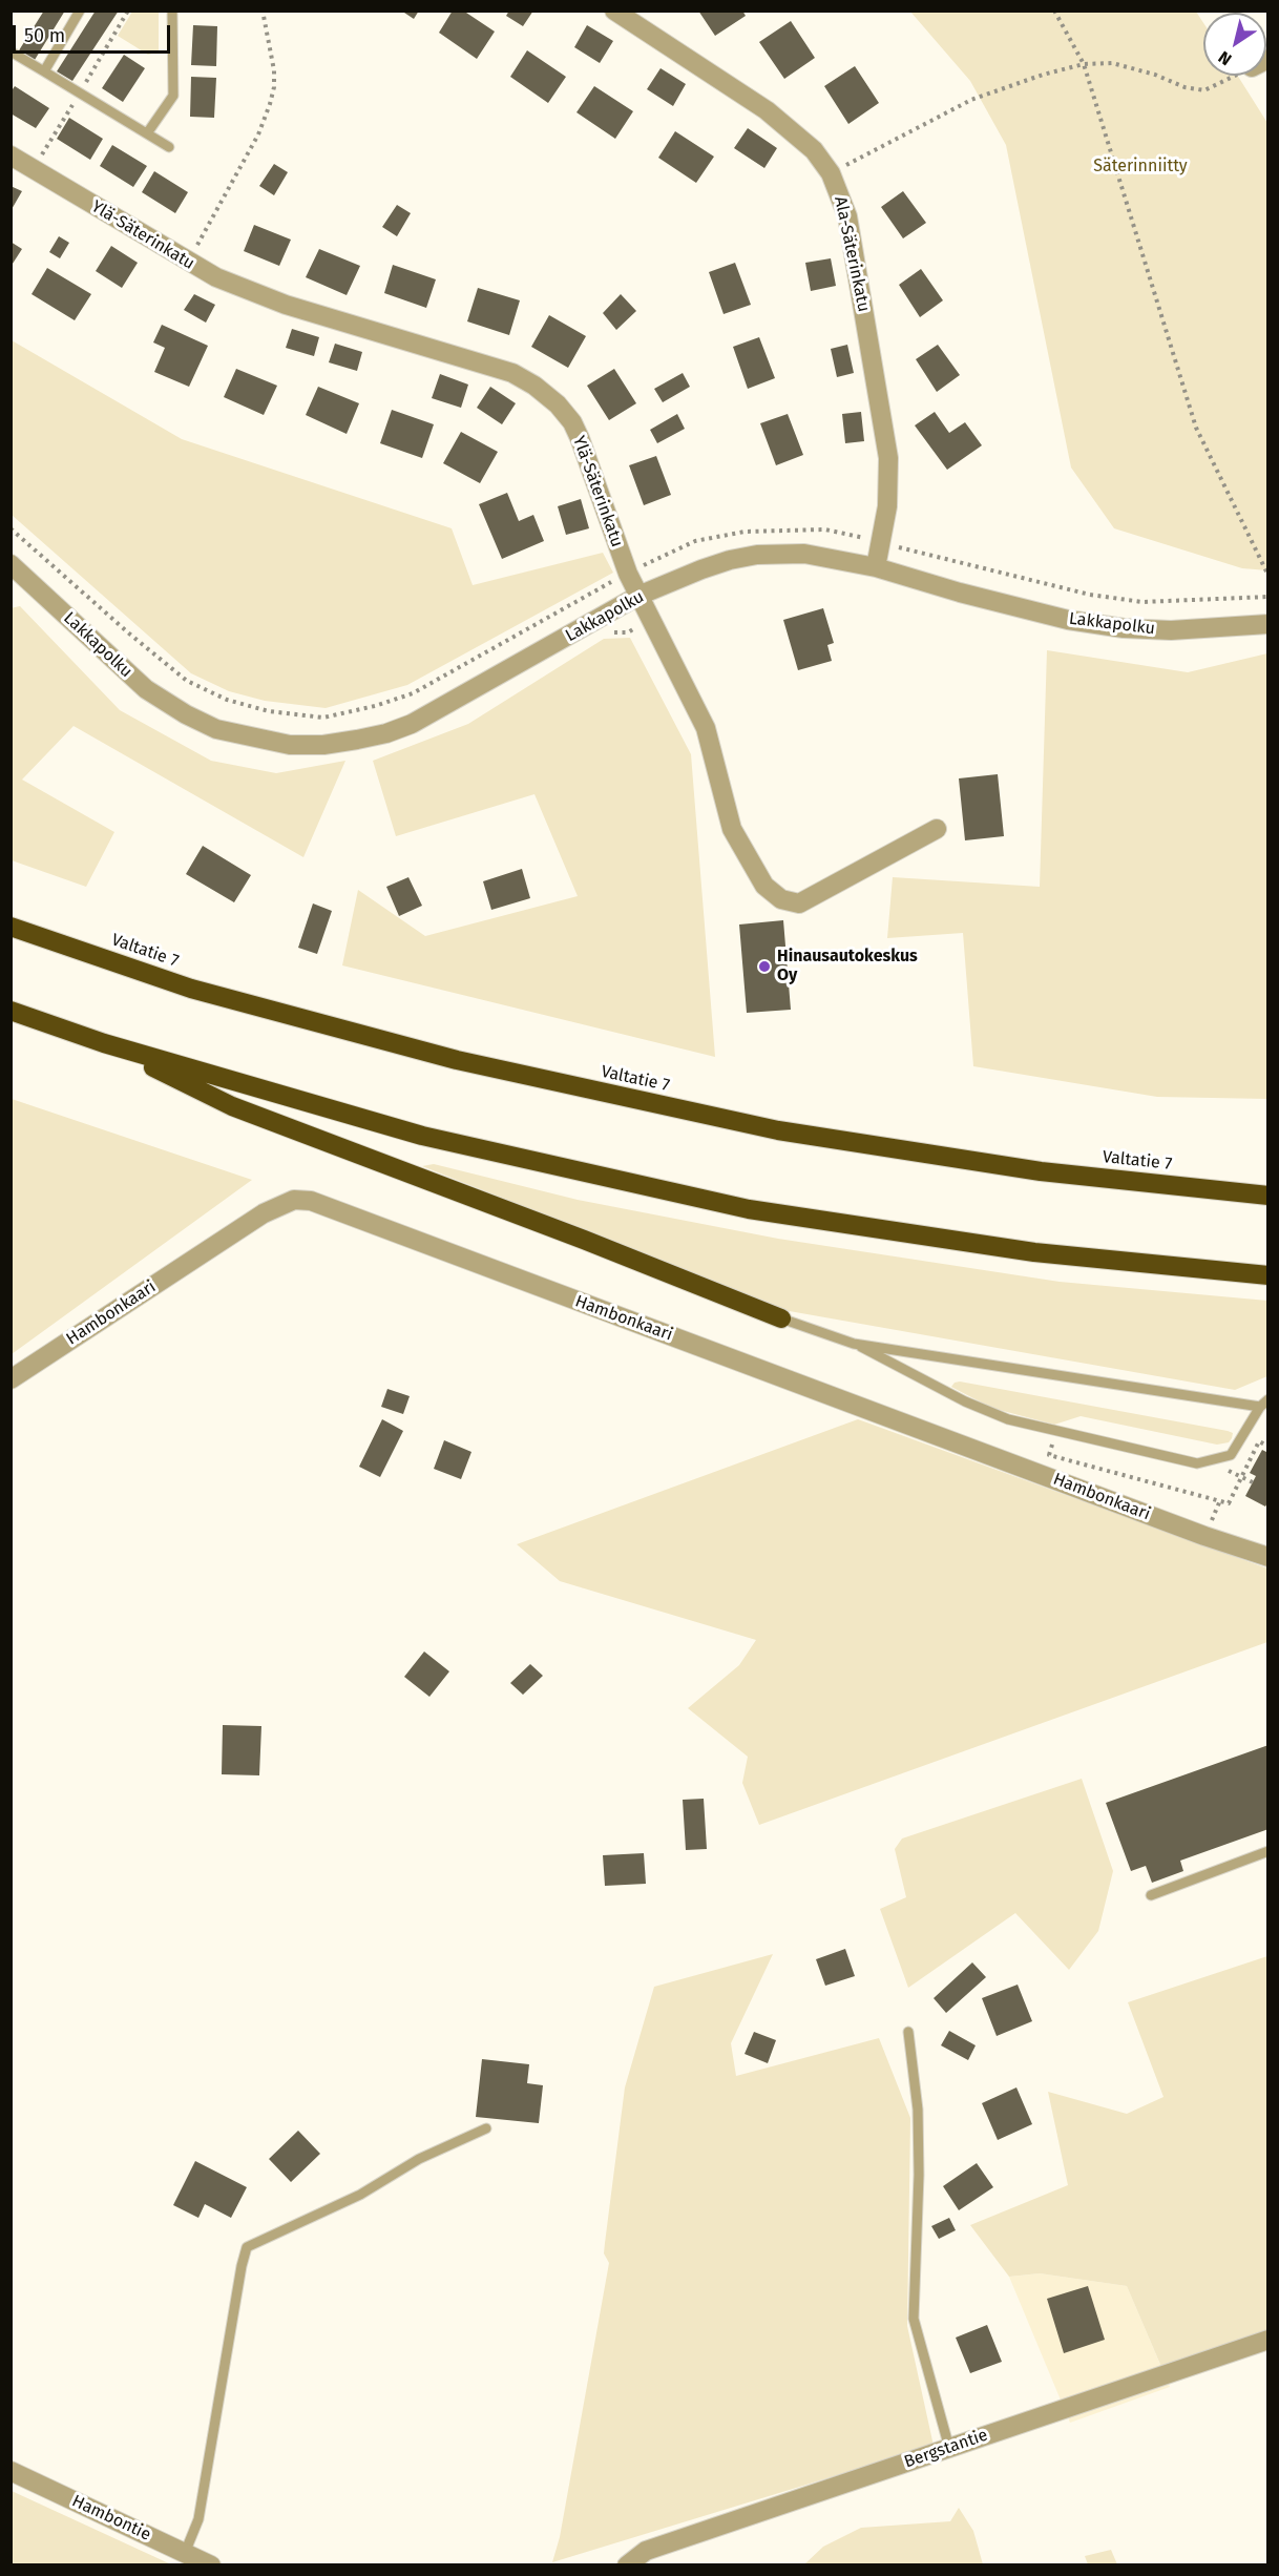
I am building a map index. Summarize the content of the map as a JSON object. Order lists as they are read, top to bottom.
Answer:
{
  "streets": {
    "highway": ["Valtatie 7"],
    "street": [
      "Ylä-Säterinkatu",
      "Ala-Säterinkatu",
      "Lakkapolku",
      "Hambonkaari",
      "Bergstantie",
      "Hambontie"
    ]
  },
  "crossings": [
    ["Ylä-Säterinkatu", "Lakkapolku"],
    ["Ala-Säterinkatu", "Lakkapolku"]
  ],
  "parks": ["Säterinniitty"],
  "places": ["Hinausautokeskus Oy"],
  "scale_bar": "50 m",
  "north": "bottom left"
}
